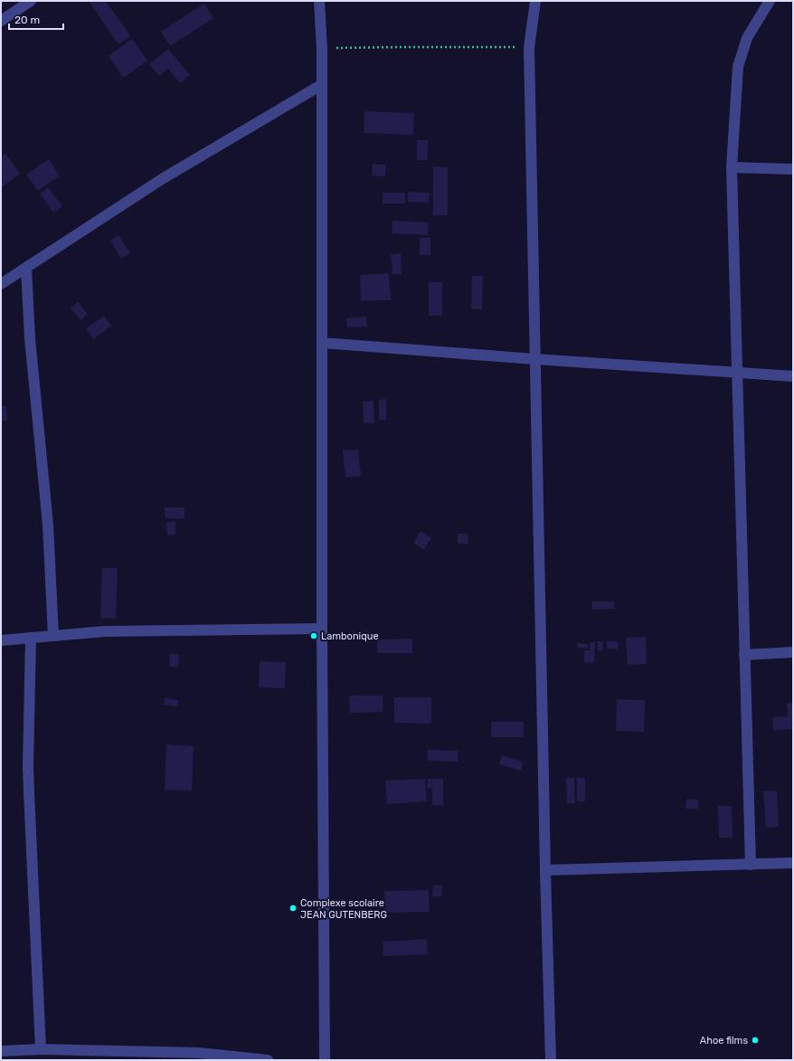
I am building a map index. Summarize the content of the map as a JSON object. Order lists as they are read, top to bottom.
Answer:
{
  "places": ["Lambonique", "Complexe scolaire JEAN GUTENBERG", "Ahoe films"],
  "scale_bar": "20 m"
}
